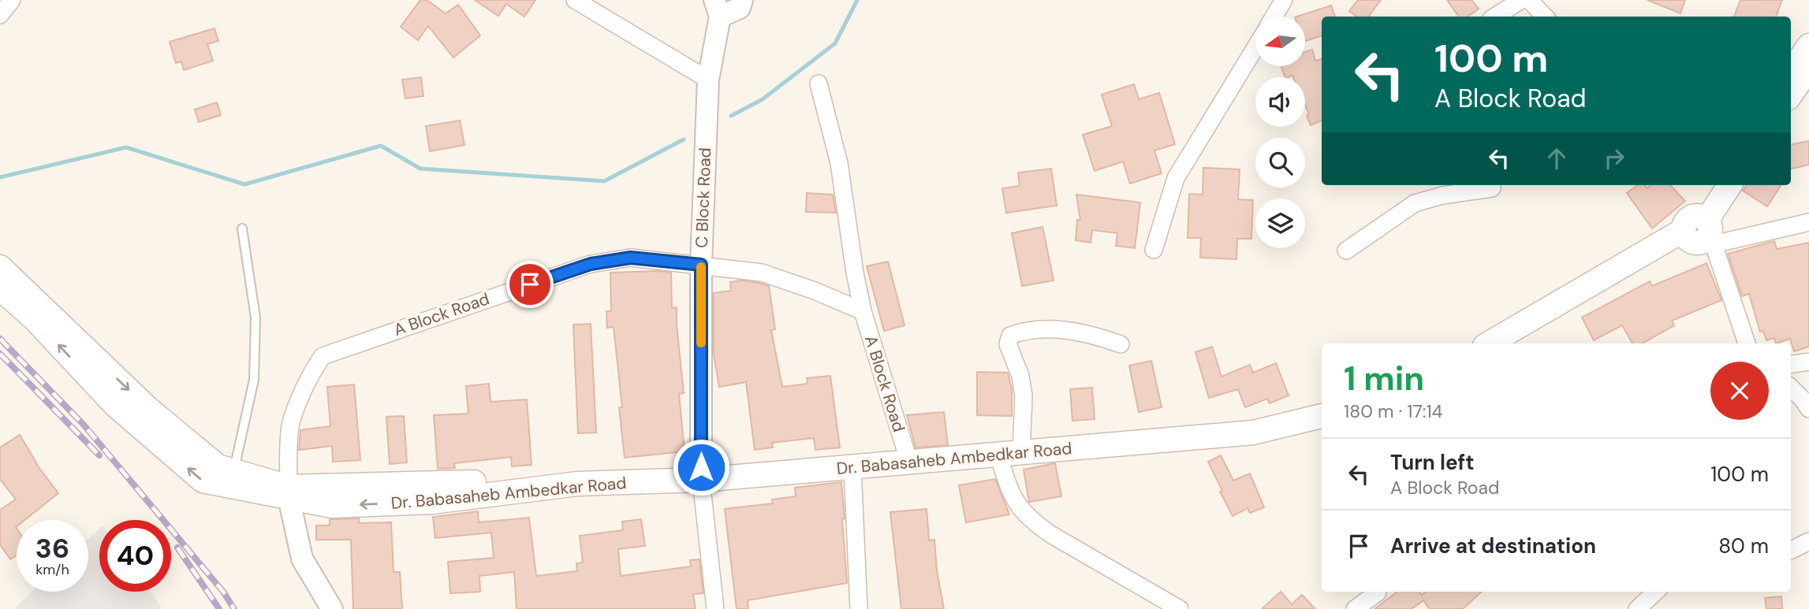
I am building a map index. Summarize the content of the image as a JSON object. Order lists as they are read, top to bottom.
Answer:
{
  "streets": {
    "main road": ["Dr. Babasaheb Ambedkar Road"],
    "street": ["C Block Road", "A Block Road"]
  },
  "crossings": [
    ["C Block Road", "A Block Road"],
    ["C Block Road", "Dr. Babasaheb Ambedkar Road"],
    ["A Block Road", "Dr. Babasaheb Ambedkar Road"]
  ],
  "north": "left",
  "page": {
    "turn": ["100 m", "A Block Road"],
    "heading": ["1 min", "180 m · 17:14"],
    "list": [
      {
        "name": "Turn left",
        "note": "A Block Road",
        "value": "100 m"
      },
      {
        "name": "Arrive at destination",
        "value": "80 m"
      }
    ],
    "speed": "36 km/h",
    "limit": "40"
  }
}
